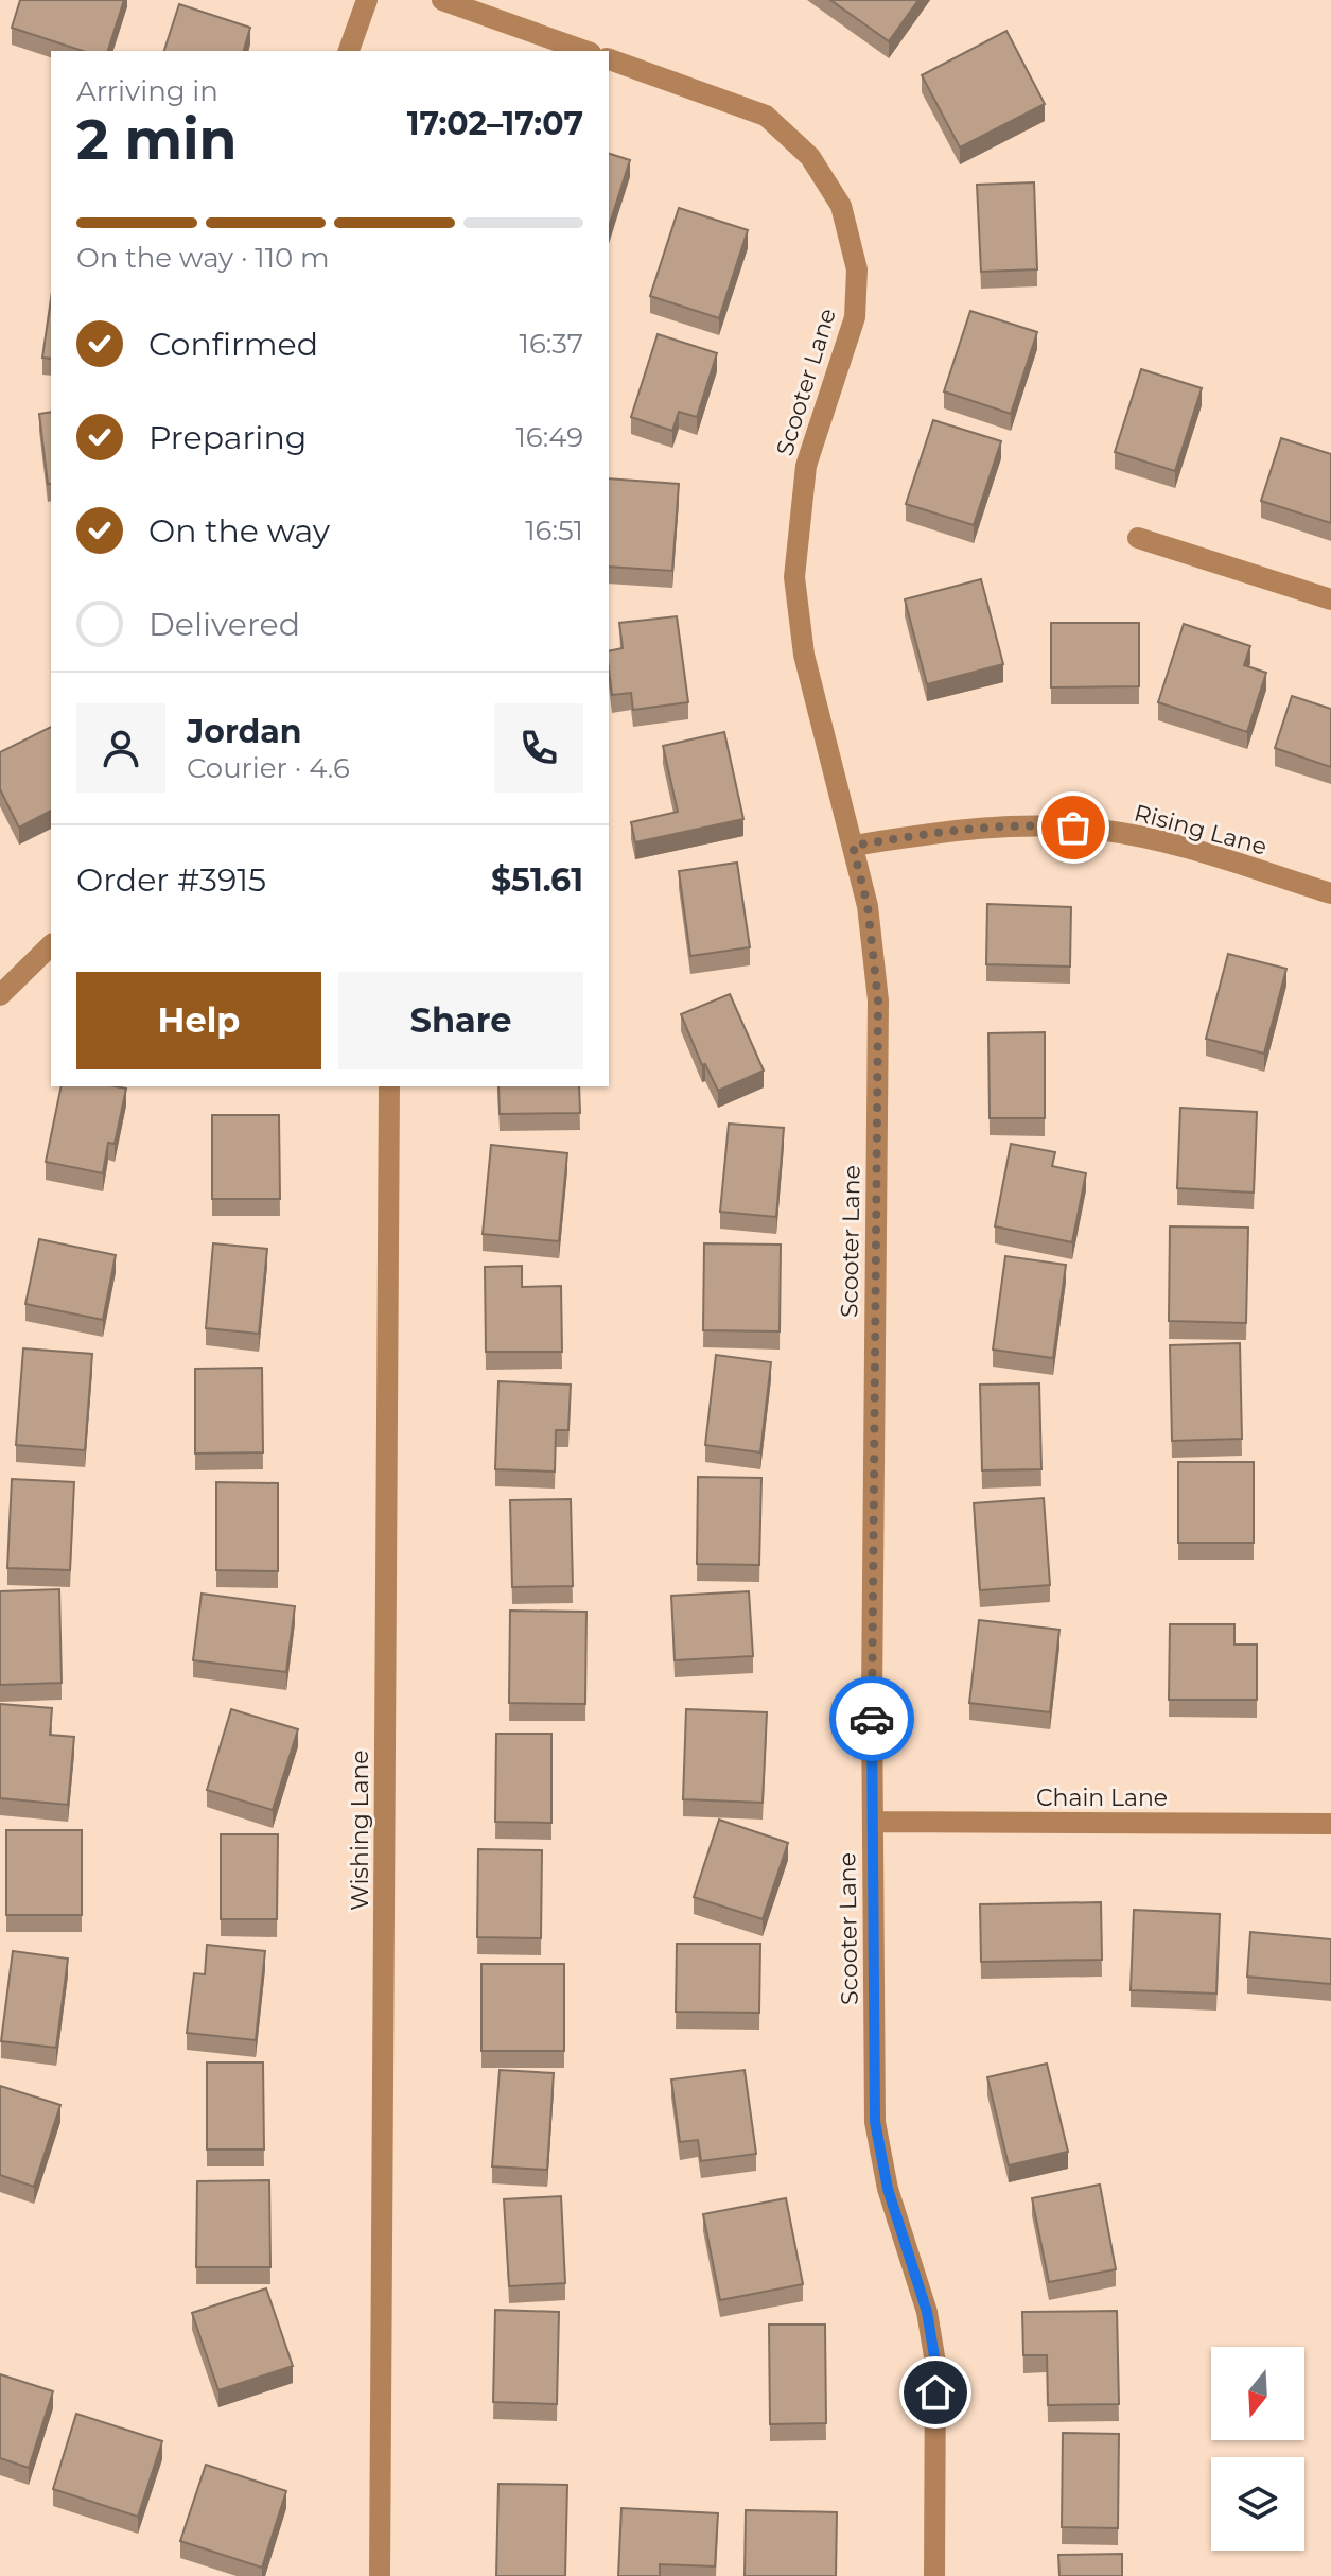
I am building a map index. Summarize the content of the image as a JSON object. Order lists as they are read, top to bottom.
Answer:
{
  "streets": {
    "street": [
      "Scooter Lane",
      "Rising Lane",
      "Chain Lane",
      "Wishing Lane"
    ]
  },
  "crossings": [
    ["Scooter Lane", "Rising Lane"],
    ["Scooter Lane", "Chain Lane"]
  ],
  "north": "bottom",
  "page": {
    "heading": ["2 min", "Arriving in", "17:02–17:07"],
    "panel": [
      "Jordan",
      "Courier · 4.6",
      "Order #3915",
      "$51.61"
    ],
    "bar": "On the way · 110 m",
    "list": [
      ["Confirmed", "16:37"],
      ["Preparing", "16:49"],
      ["On the way", "16:51"],
      "Delivered"
    ],
    "buttons": ["Help", "Share"]
  }
}
